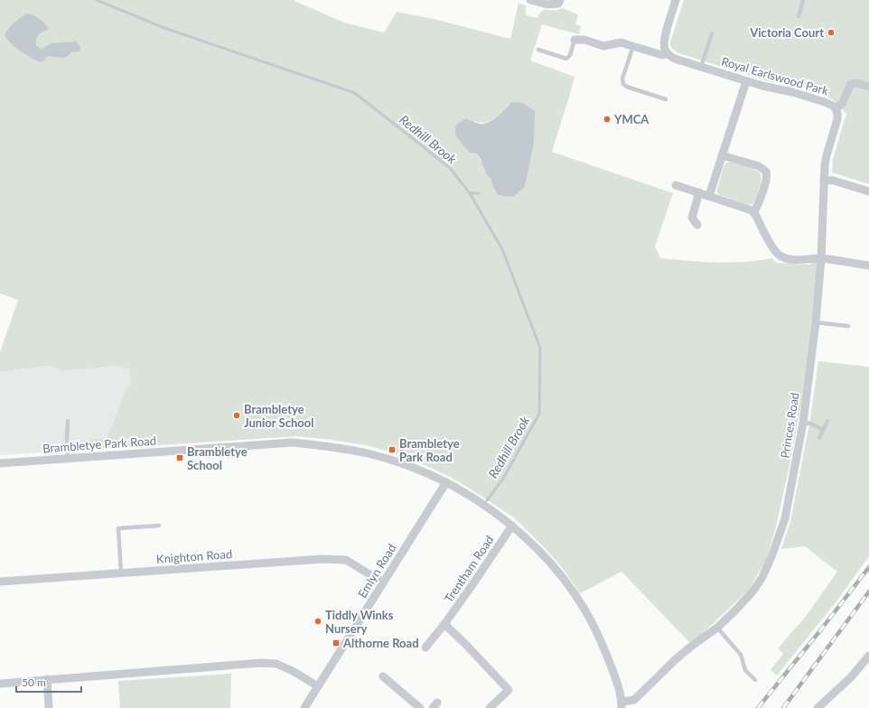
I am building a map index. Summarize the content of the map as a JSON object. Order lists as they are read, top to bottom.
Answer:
{
  "streets": {
    "street": [
      "Royal Earlswood Park",
      "Princes Road",
      "Brambletye Park Road",
      "Knighton Road",
      "Trentham Road",
      "Emlyn Road"
    ]
  },
  "crossings": [
    ["Royal Earlswood Park", "Princes Road"],
    ["Princes Road", "Brambletye Park Road"],
    ["Brambletye Park Road", "Trentham Road"],
    ["Brambletye Park Road", "Emlyn Road"],
    ["Knighton Road", "Emlyn Road"]
  ],
  "water": ["Redhill Brook"],
  "places": {
    "other": [
      "Victoria Court",
      "YMCA",
      "Brambletye Junior School",
      "Tiddly Winks Nursery"
    ],
    "transit": ["Brambletye Park Road", "Brambletye School", "Althorne Road"]
  },
  "scale_bar": "50 m"
}
